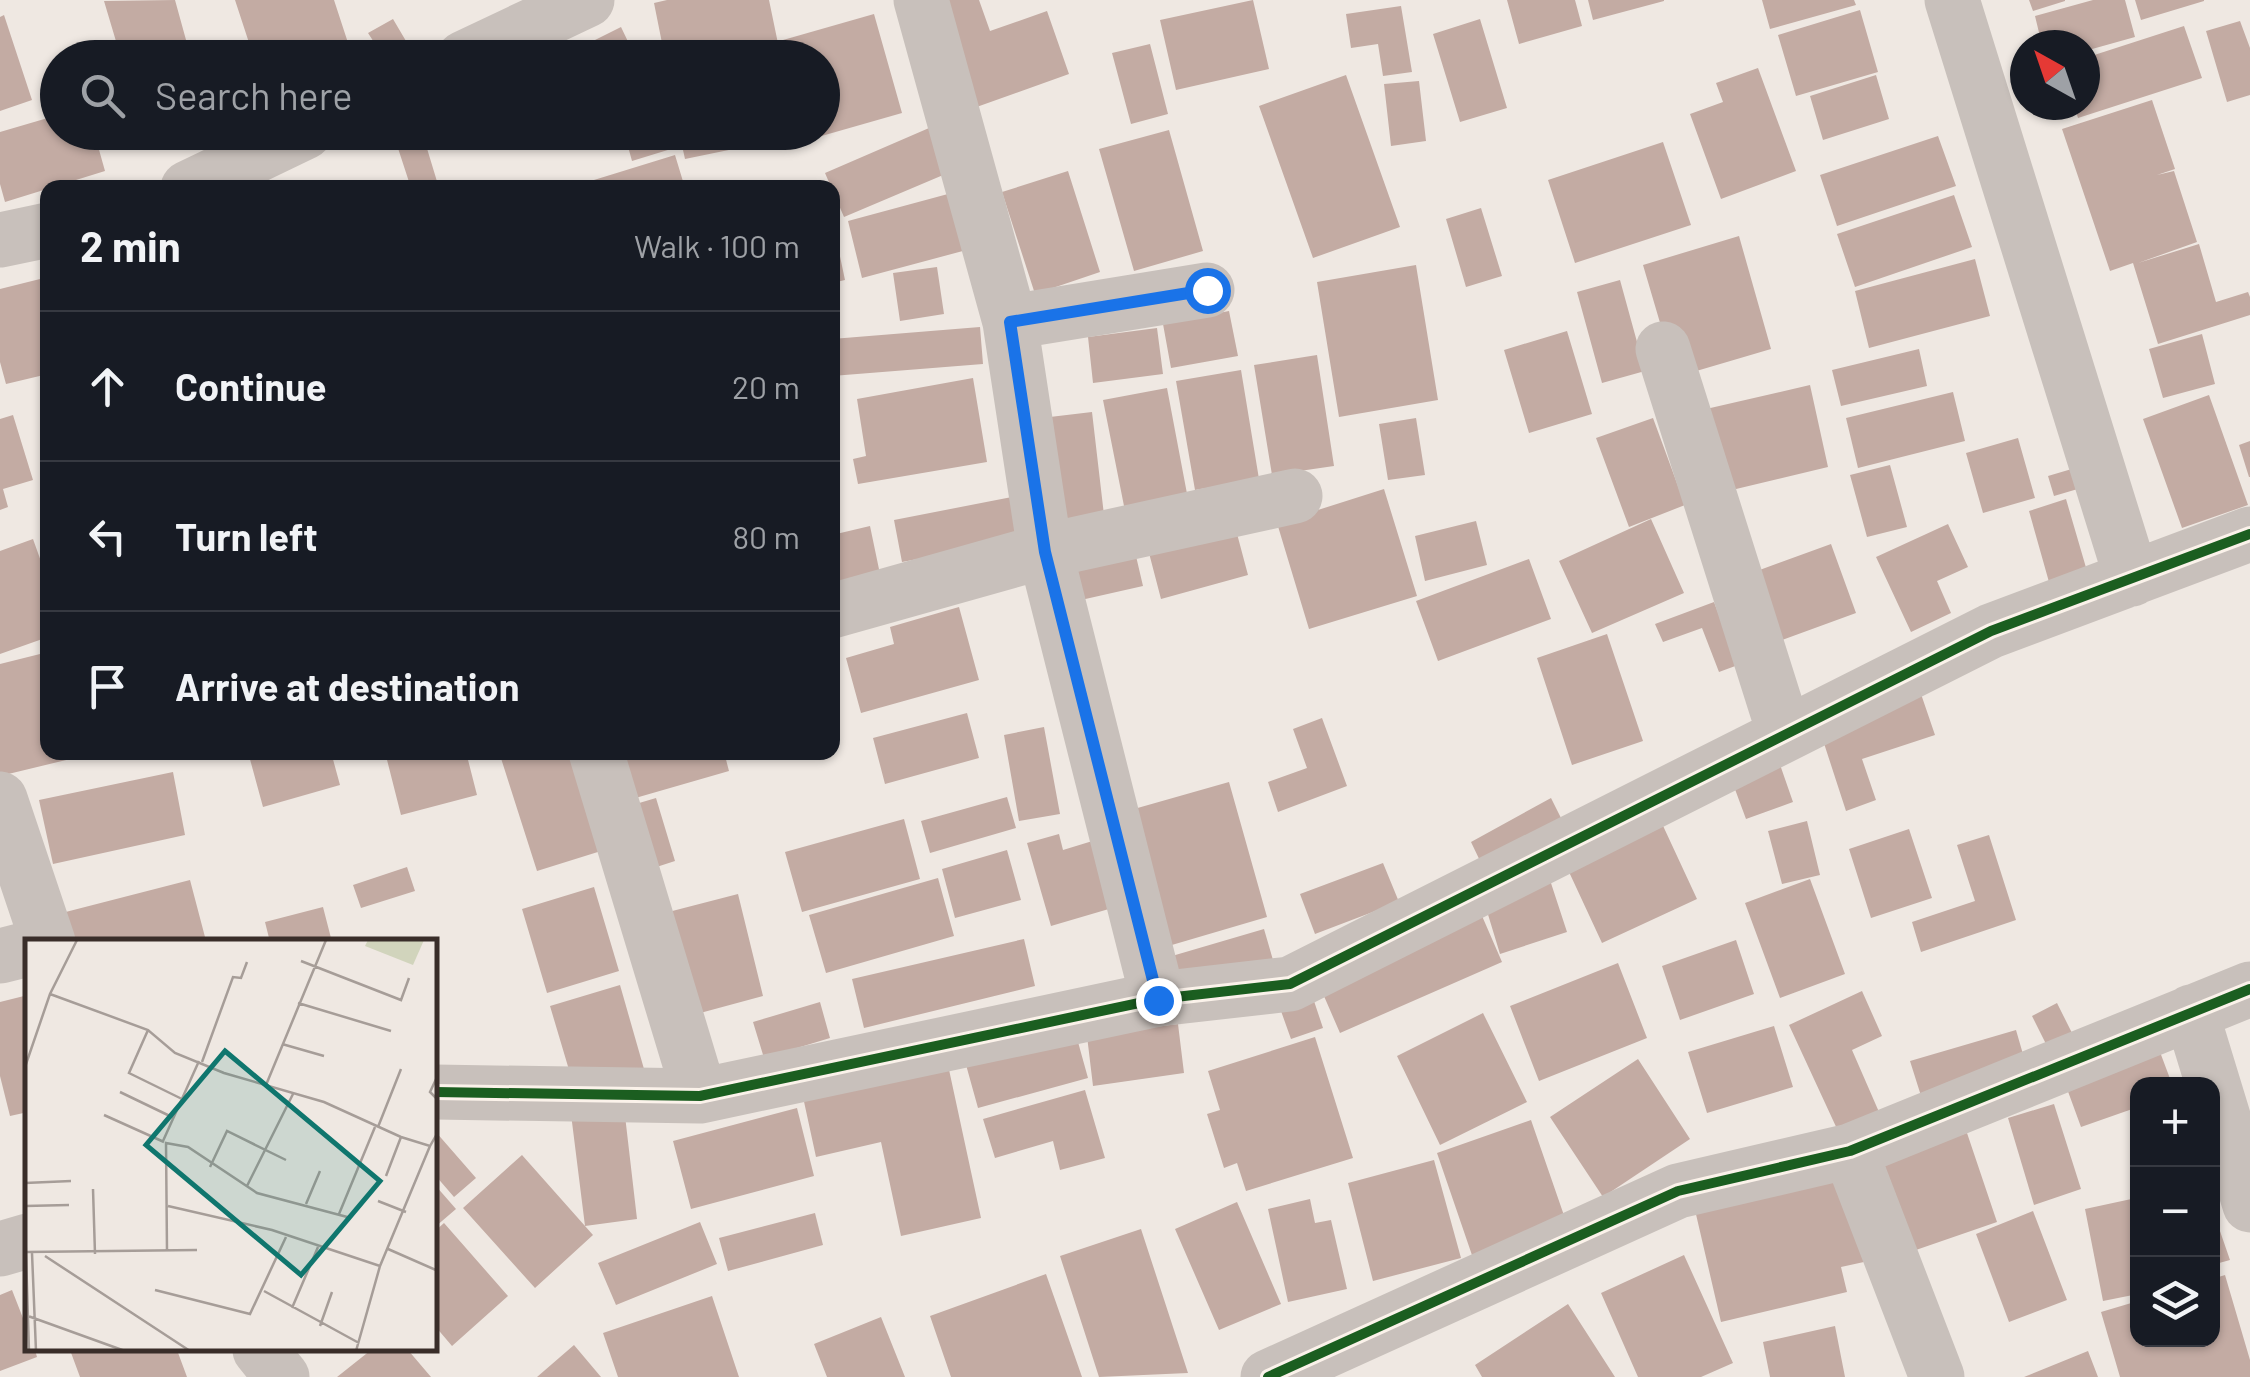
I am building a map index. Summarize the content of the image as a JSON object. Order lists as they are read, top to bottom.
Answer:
{
  "north": "top left",
  "page": {
    "search": "Search here",
    "heading": ["2 min", "Walk · 100 m"],
    "list": [
      ["Continue", "20 m"],
      ["Turn left", "80 m"],
      "Arrive at destination"
    ],
    "map_buttons": ["+", "−"]
  }
}
